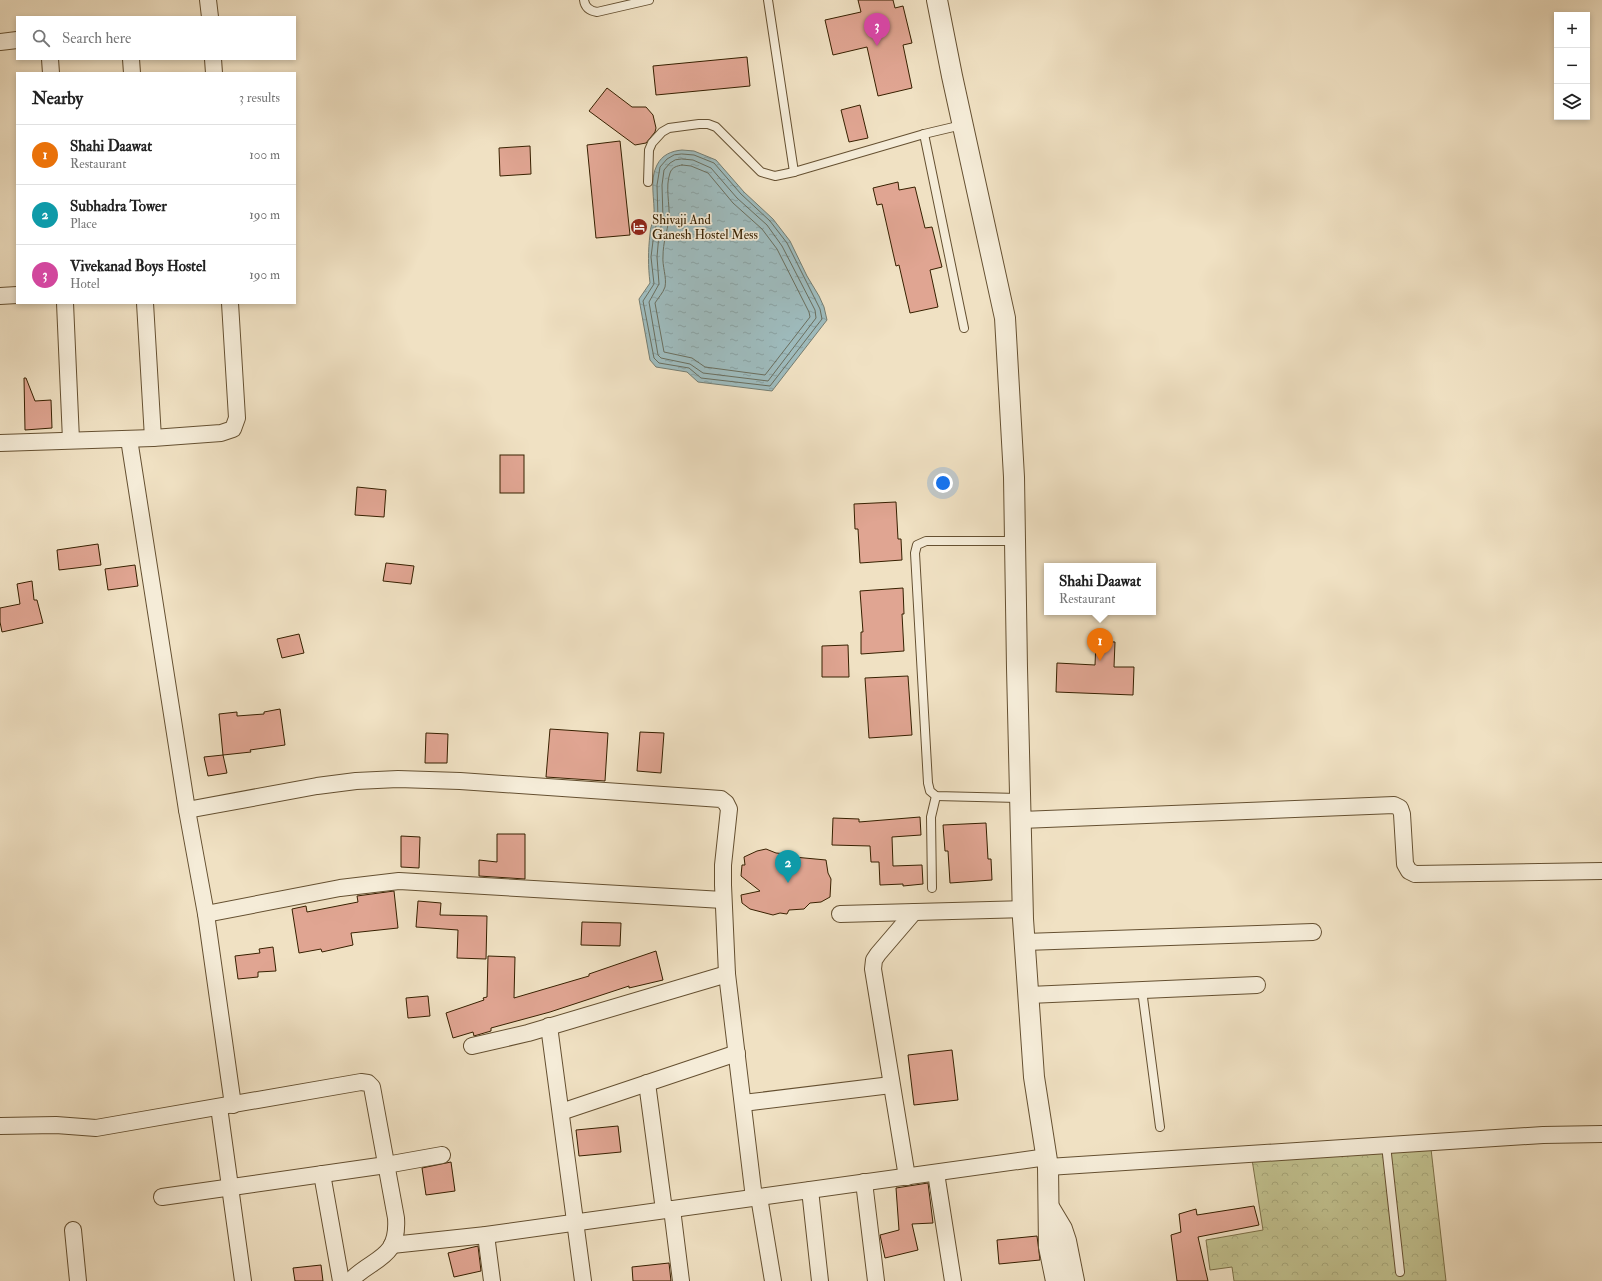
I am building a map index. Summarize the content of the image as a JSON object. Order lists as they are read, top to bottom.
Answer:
{
  "places": {
    "hotel": ["Shivaji And Ganesh Hostel Mess"]
  },
  "page": {
    "map_buttons": ["+", "−"],
    "pins": ["3", "1", "2"],
    "search": "Search here",
    "heading": ["Nearby", "3 results"],
    "list": [
      {
        "mark": "1",
        "name": "Shahi Daawat",
        "note": "Restaurant",
        "value": "100 m"
      },
      {
        "mark": "2",
        "name": "Subhadra Tower",
        "note": "Place",
        "value": "190 m"
      },
      {
        "mark": "3",
        "name": "Vivekanad Boys Hostel",
        "note": "Hotel",
        "value": "190 m"
      }
    ],
    "popup": ["Shahi Daawat", "Restaurant"]
  }
}
